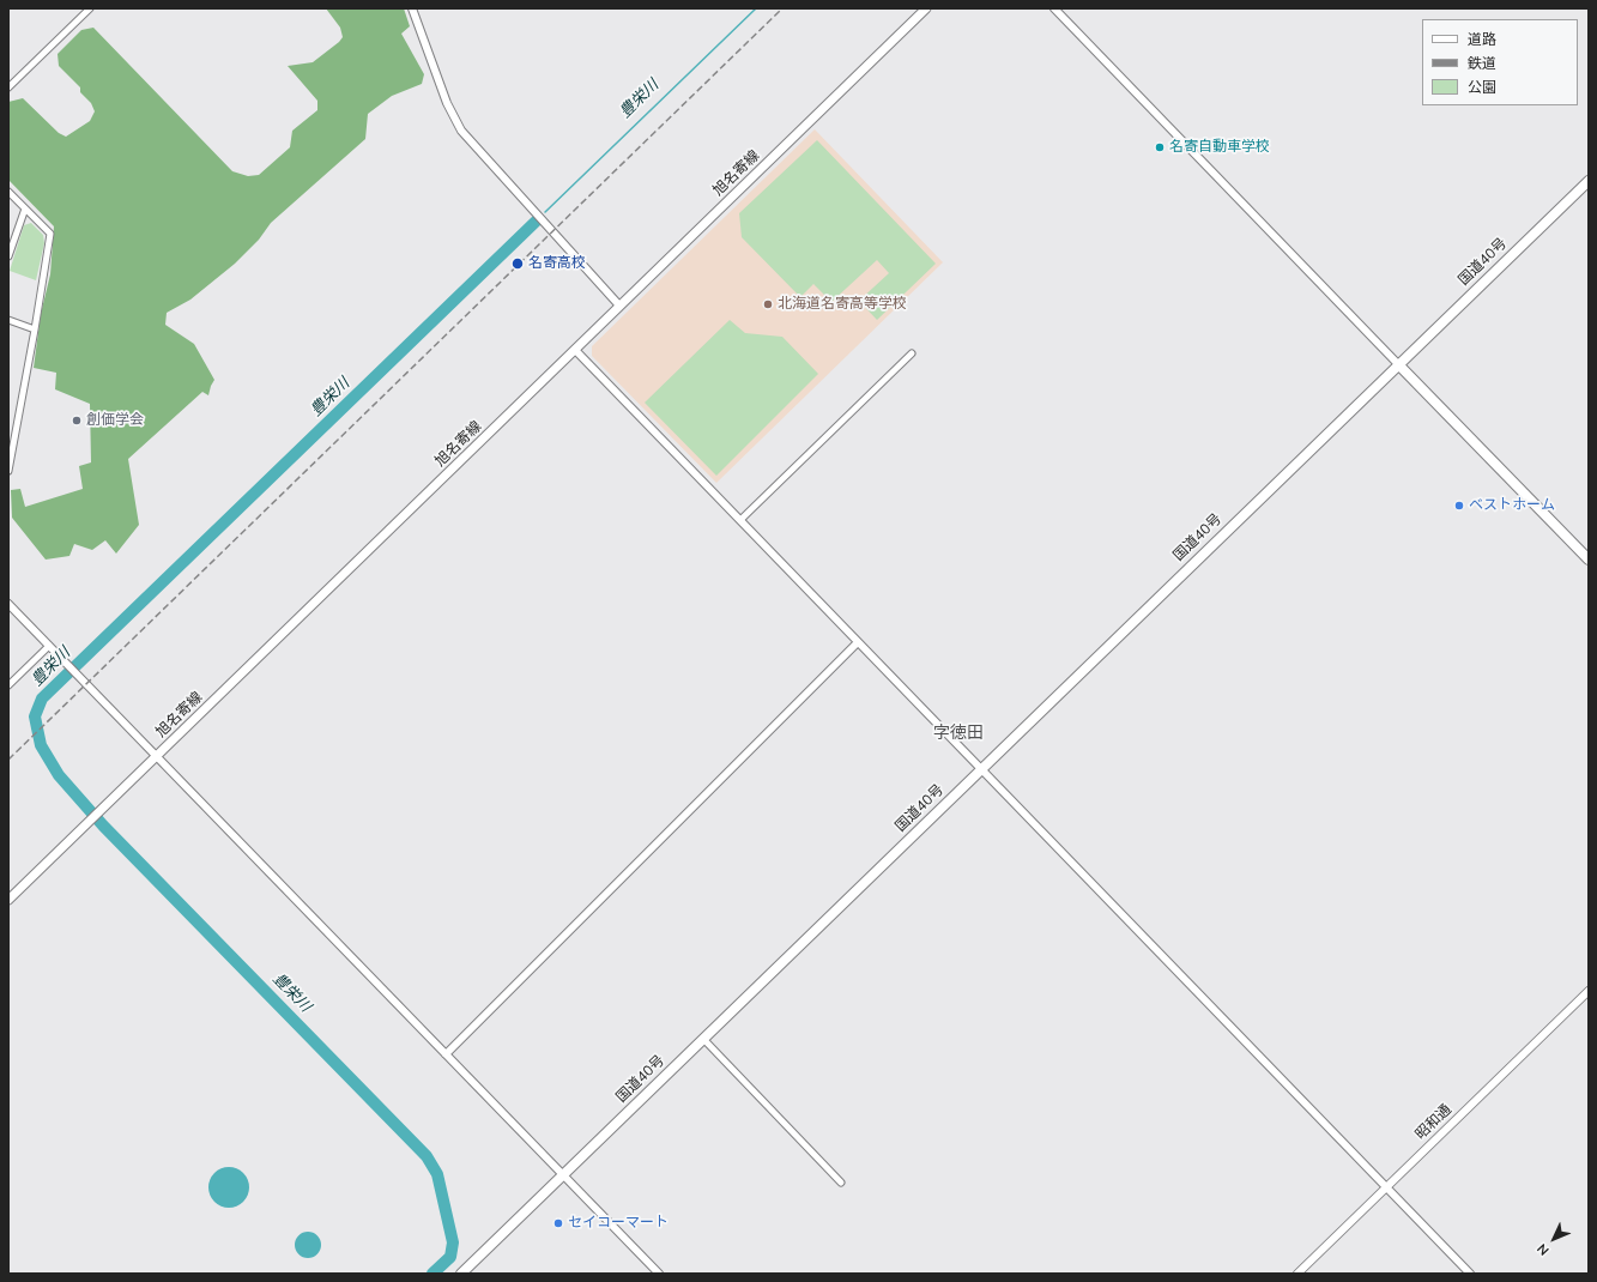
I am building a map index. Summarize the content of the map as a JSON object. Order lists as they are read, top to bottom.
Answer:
{
  "streets": {
    "highway": ["国道40号"],
    "main road": ["旭名寄線"],
    "street": ["昭和通"]
  },
  "districts": ["字徳田"],
  "water": ["豊栄川"],
  "places": [
    "名寄自動車学校",
    "名寄高校",
    "北海道名寄高等学校",
    "創価学会",
    "ベストホーム",
    "セイコーマート"
  ],
  "legend": ["道路", "鉄道", "公園"],
  "north": "bottom left"
}
